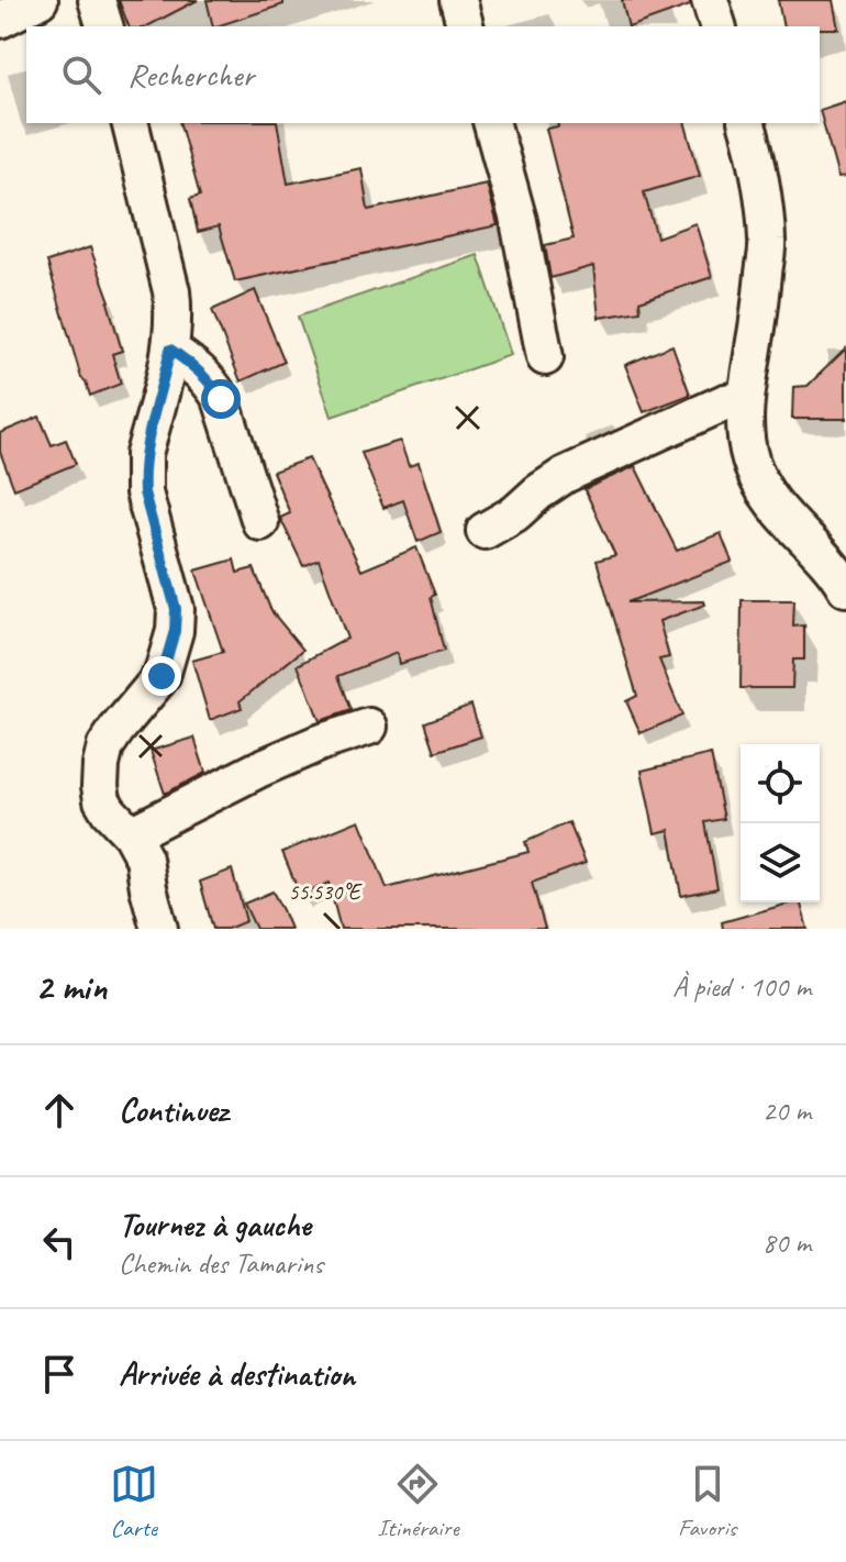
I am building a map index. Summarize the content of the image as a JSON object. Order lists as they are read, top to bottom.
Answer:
{
  "page": {
    "search": "Rechercher",
    "heading": ["2 min", "À pied · 100 m"],
    "list": [
      ["Continuez", "20 m"],
      ["Tournez à gauche", "Chemin des Tamarins", "80 m"],
      "Arrivée à destination"
    ],
    "nav": ["Carte", "Itinéraire", "Favoris"]
  },
  "coordinates": ["55.530°E"]
}
